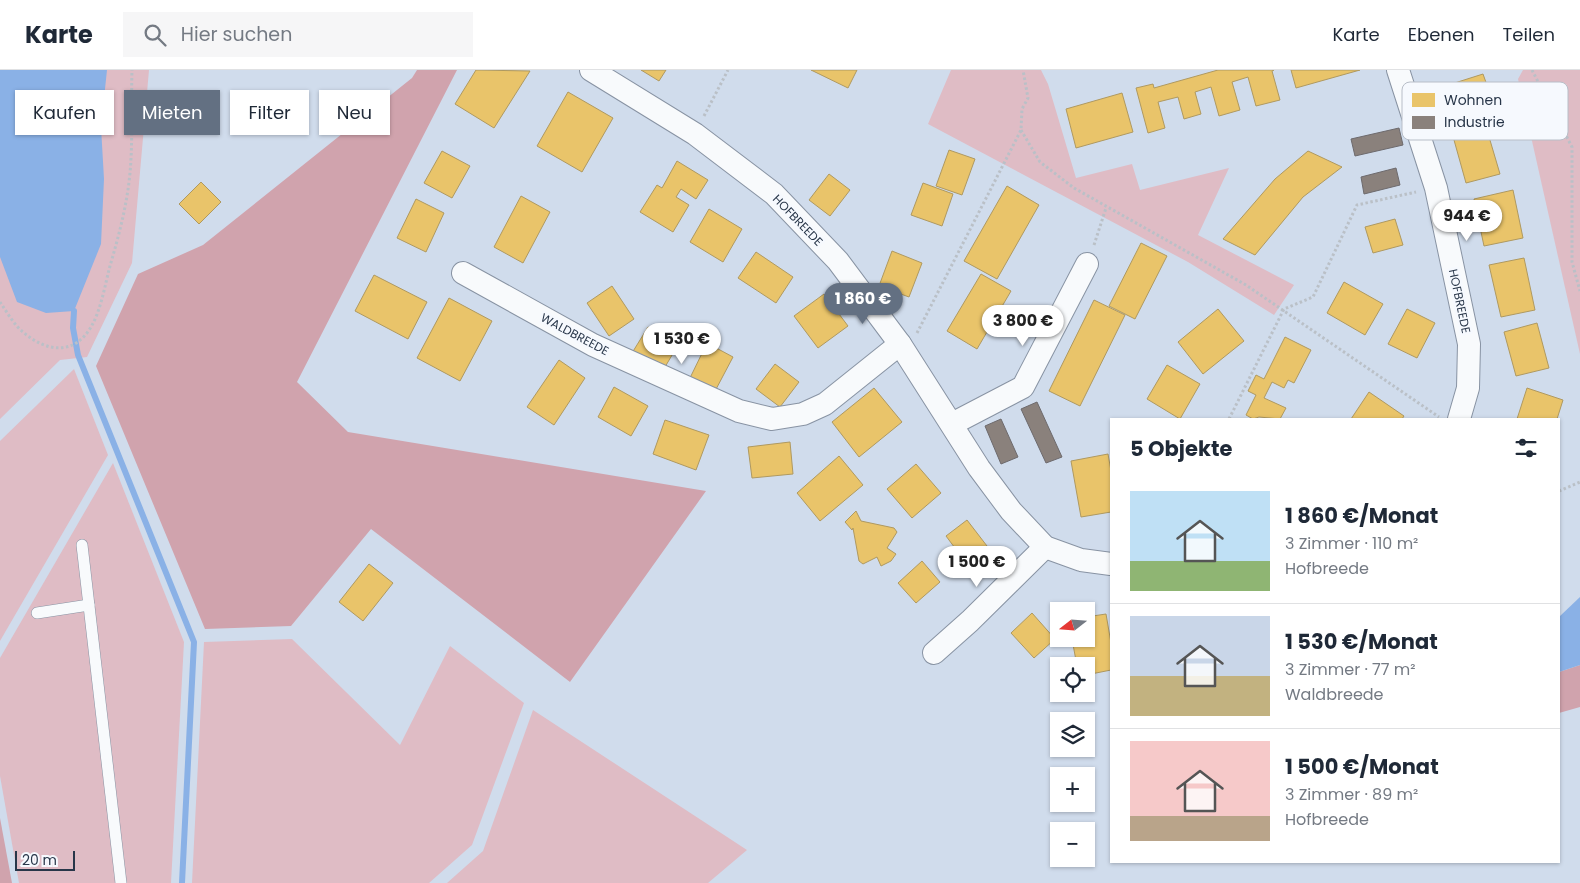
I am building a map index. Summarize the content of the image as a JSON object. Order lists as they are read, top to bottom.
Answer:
{
  "streets": {
    "street": ["HOFBREEDE", "WALDBREEDE"]
  },
  "crossings": [
    ["HOFBREEDE", "WALDBREEDE"]
  ],
  "legend": ["Wohnen", "Industrie"],
  "scale_bar": "20 m",
  "north": "left",
  "page": {
    "header": "Karte",
    "search": "Hier suchen",
    "nav": ["Karte", "Ebenen", "Teilen"],
    "chip": [
      "Kaufen",
      "Mieten",
      "Filter",
      "Neu"
    ],
    "price": [
      "944 €",
      "1 860 €",
      "3 800 €",
      "1 530 €",
      "1 500 €"
    ],
    "heading": "5 Objekte",
    "list": [
      {
        "name": "1 860 €/Monat",
        "note": "3 Zimmer · 110 m² · Hofbreede"
      },
      {
        "name": "1 530 €/Monat",
        "note": "3 Zimmer · 77 m² · Waldbreede"
      },
      {
        "name": "1 500 €/Monat",
        "note": "3 Zimmer · 89 m² · Hofbreede"
      }
    ],
    "map_buttons": ["+", "−"],
    "scale": "20 m"
  }
}
